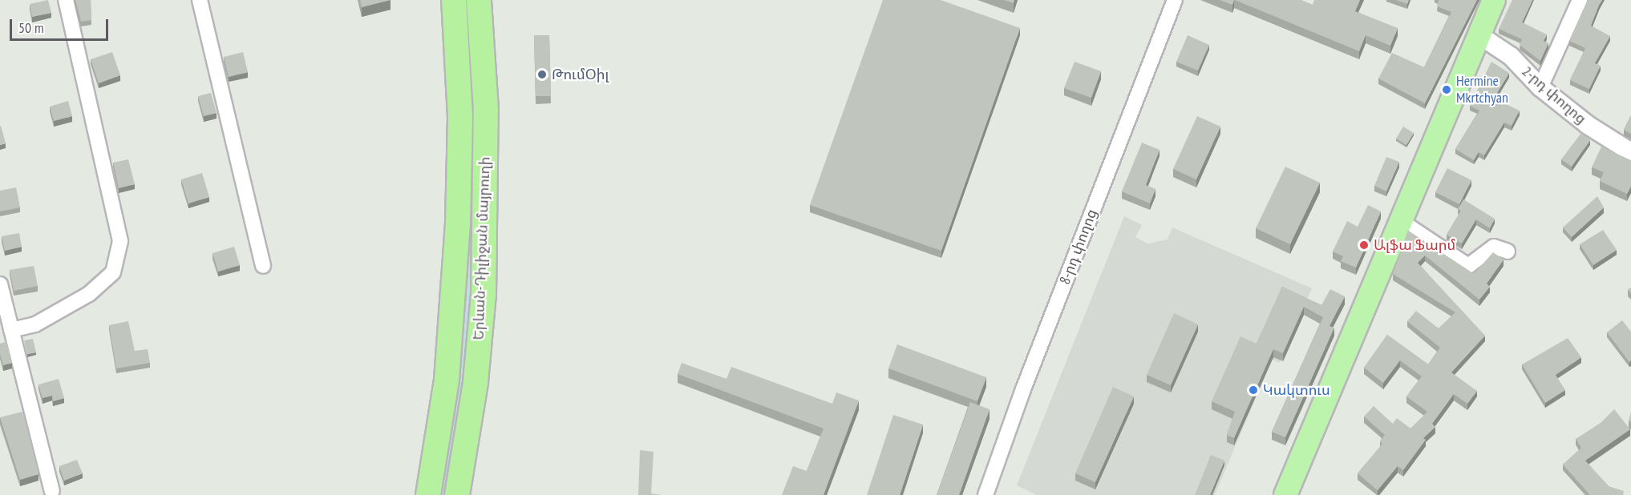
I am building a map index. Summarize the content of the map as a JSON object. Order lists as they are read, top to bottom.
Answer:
{
  "streets": {
    "highway": ["Երևան-Դիլիջան մայրուղի"],
    "street": ["2-րդ փողոց", "8-րդ փողոց"]
  },
  "places": [
    "ԹումՕիլ",
    "Hermine Mkrtchyan",
    "Ալֆա Ֆարմ",
    "Կակտուս"
  ],
  "scale_bar": "50 m"
}
